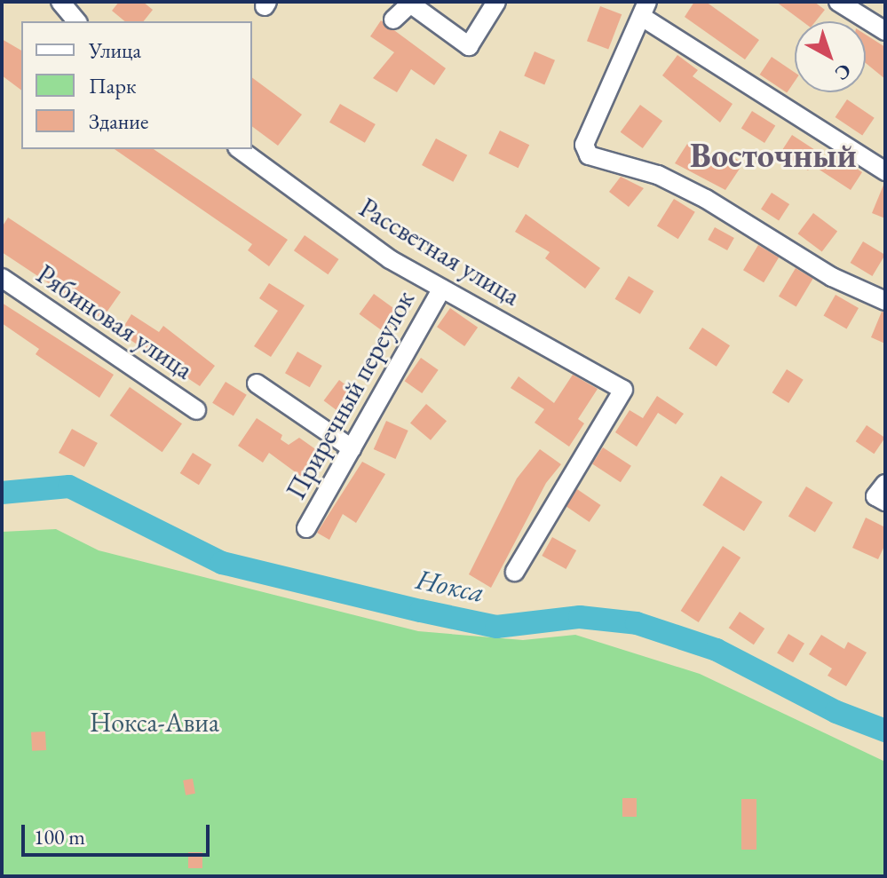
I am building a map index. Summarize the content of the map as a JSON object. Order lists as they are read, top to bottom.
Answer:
{
  "streets": {
    "street": ["Рассветная улица", "Рябиновая улица", "Приречный переулок"]
  },
  "crossings": [
    ["Рассветная улица", "Приречный переулок"]
  ],
  "districts": ["Восточный"],
  "water": ["Нокса"],
  "parks": ["Нокса-Авиа"],
  "legend": ["Улица", "Парк", "Здание"],
  "scale_bar": "100 m",
  "north": "bottom right"
}
